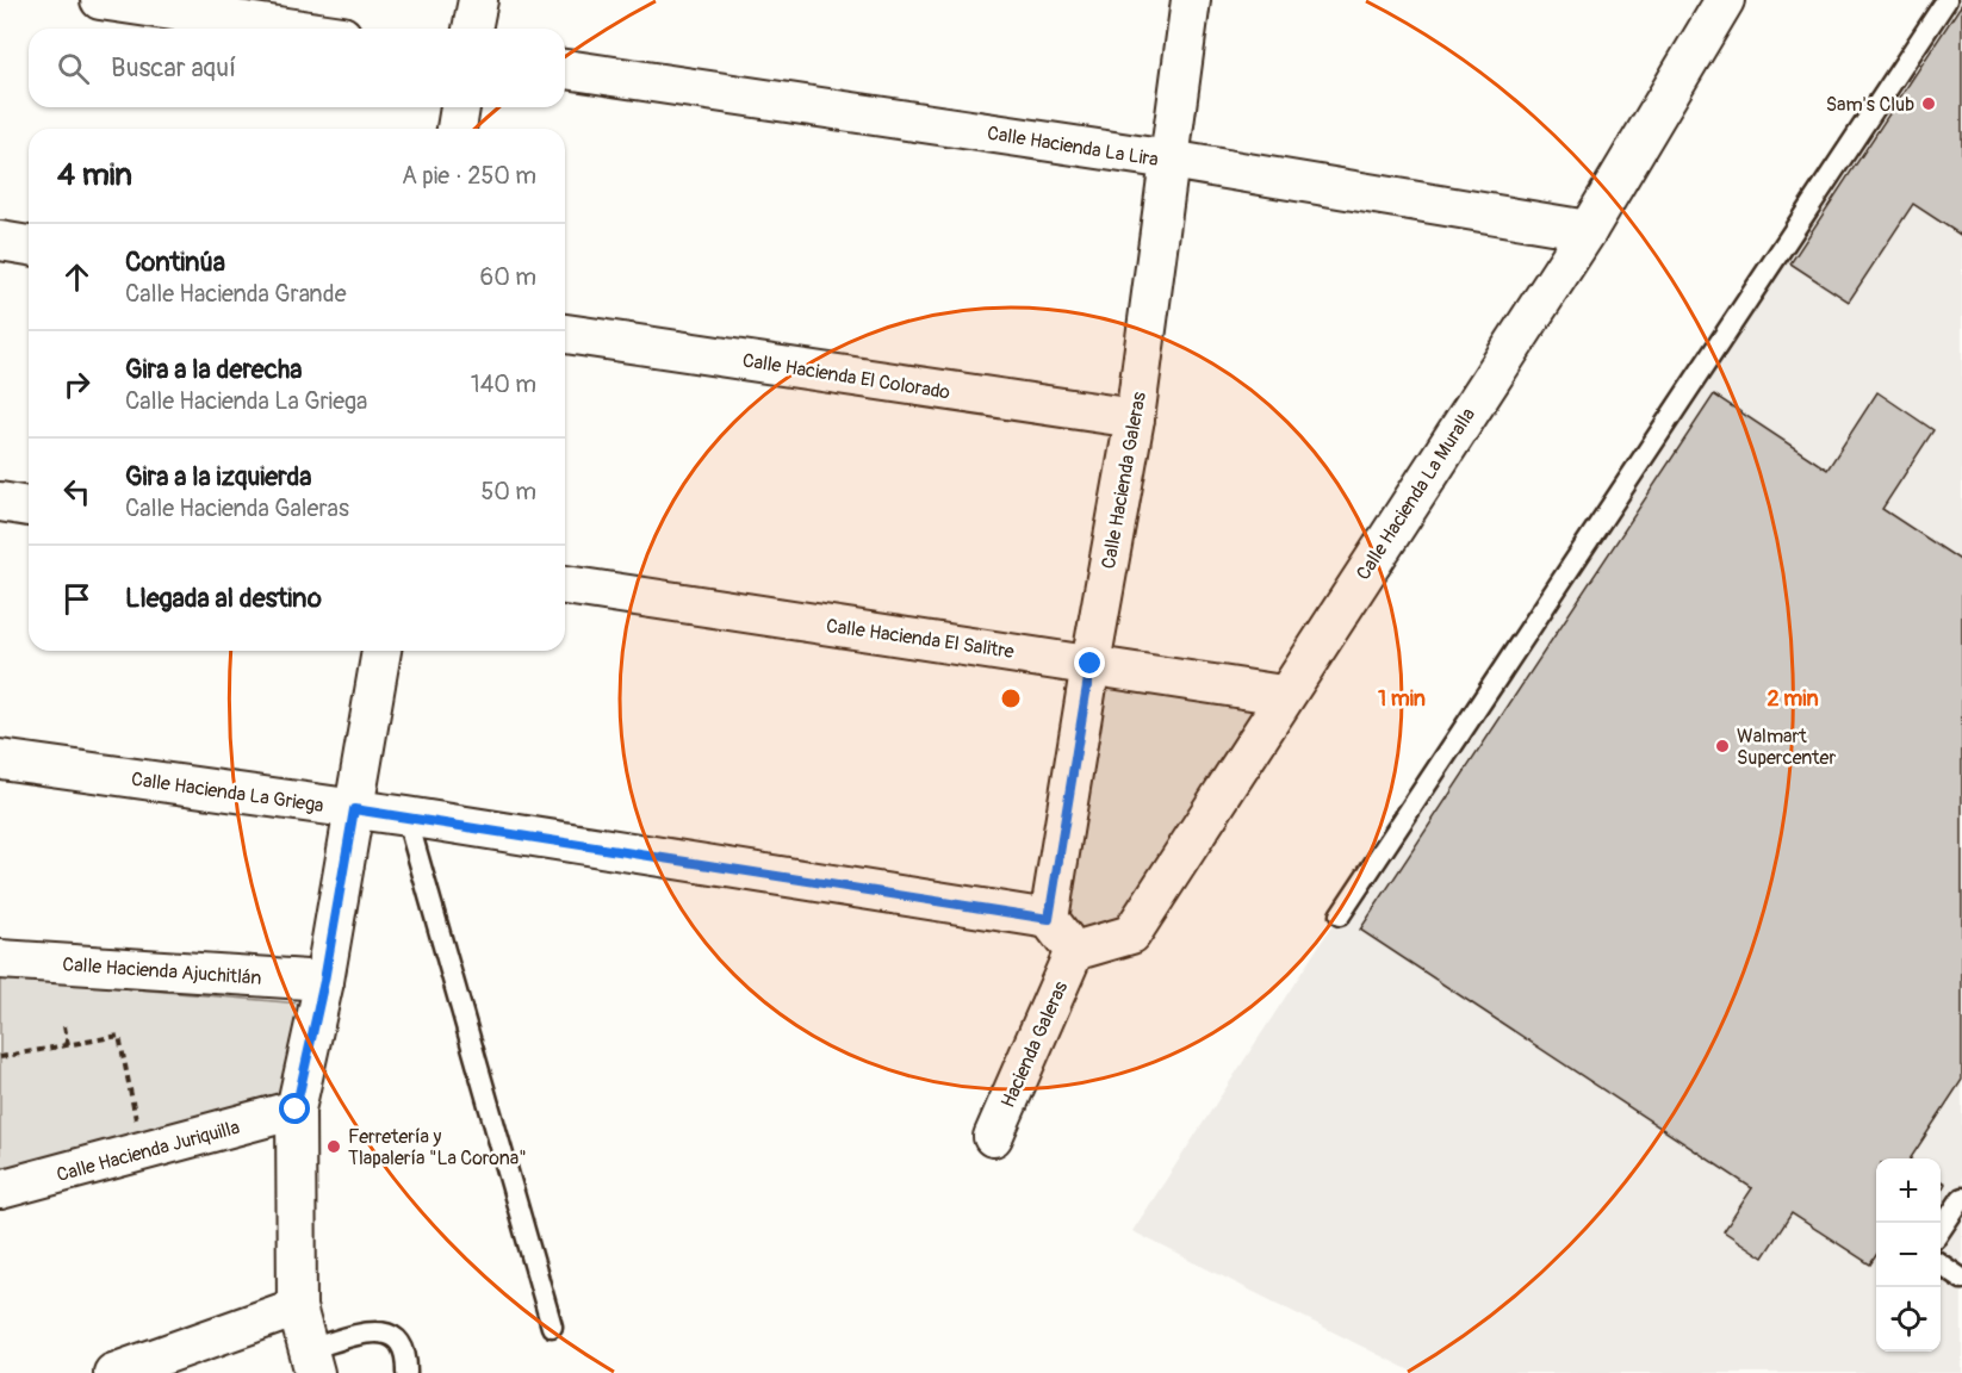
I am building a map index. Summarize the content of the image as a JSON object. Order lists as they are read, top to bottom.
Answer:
{
  "streets": {
    "street": [
      "Calle Hacienda La Lira",
      "Calle Hacienda El Colorado",
      "Calle Hacienda Galeras",
      "Calle Hacienda La Muralla",
      "Calle Hacienda El Salitre",
      "Calle Hacienda La Griega",
      "Calle Hacienda Ajuchitlán",
      "Hacienda Galeras",
      "Calle Hacienda Juriquilla"
    ]
  },
  "crossings": [
    ["Calle Hacienda La Lira", "Calle Hacienda Galeras"],
    ["Calle Hacienda La Lira", "Calle Hacienda La Muralla"],
    ["Calle Hacienda El Colorado", "Calle Hacienda Galeras"],
    ["Calle Hacienda Galeras", "Calle Hacienda El Salitre"],
    ["Calle Hacienda Galeras", "Calle Hacienda La Griega"],
    ["Calle Hacienda La Muralla", "Calle Hacienda El Salitre"],
    ["Calle Hacienda La Muralla", "Hacienda Galeras"]
  ],
  "places": ["Sam's Club", "Walmart Supercenter", "Ferretería y Tlapalería \"La Corona\""],
  "page": {
    "search": "Buscar aquí",
    "heading": ["4 min", "A pie · 250 m"],
    "list": [
      ["Continúa", "Calle Hacienda Grande", "60 m"],
      ["Gira a la derecha", "Calle Hacienda La Griega", "140 m"],
      ["Gira a la izquierda", "Calle Hacienda Galeras", "50 m"],
      "Llegada al destino"
    ],
    "map_buttons": ["+", "−"]
  },
  "rings": ["1 min", "2 min"]
}
